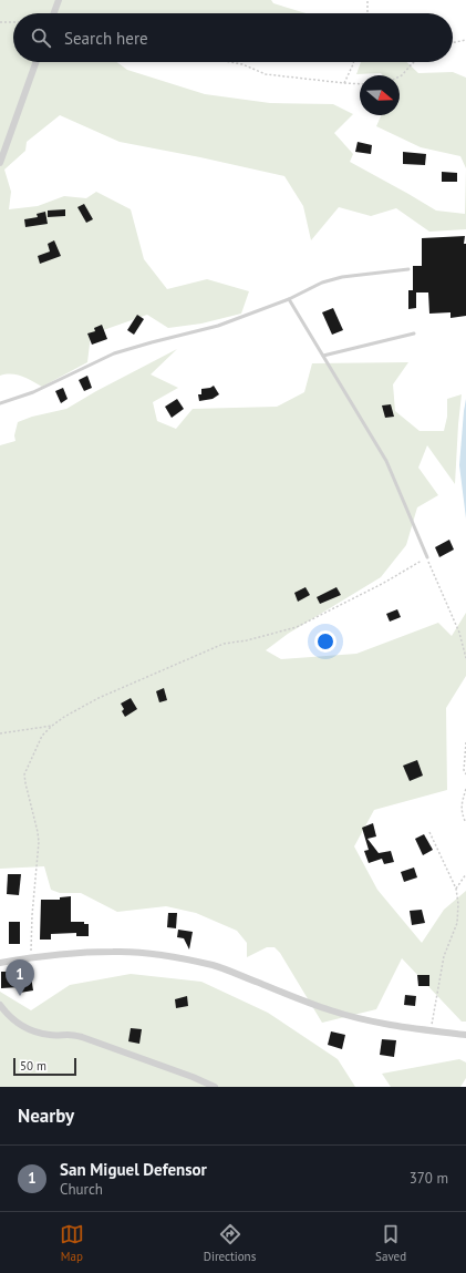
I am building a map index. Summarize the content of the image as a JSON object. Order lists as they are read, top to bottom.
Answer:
{
  "scale_bar": "50 m",
  "north": "right",
  "page": {
    "search": "Search here",
    "pins": "1",
    "scale": "50 m",
    "heading": "Nearby",
    "list": [
      {
        "mark": "1",
        "name": "San Miguel Defensor",
        "note": "Church",
        "value": "370 m"
      }
    ],
    "nav": ["Map", "Directions", "Saved"]
  }
}
